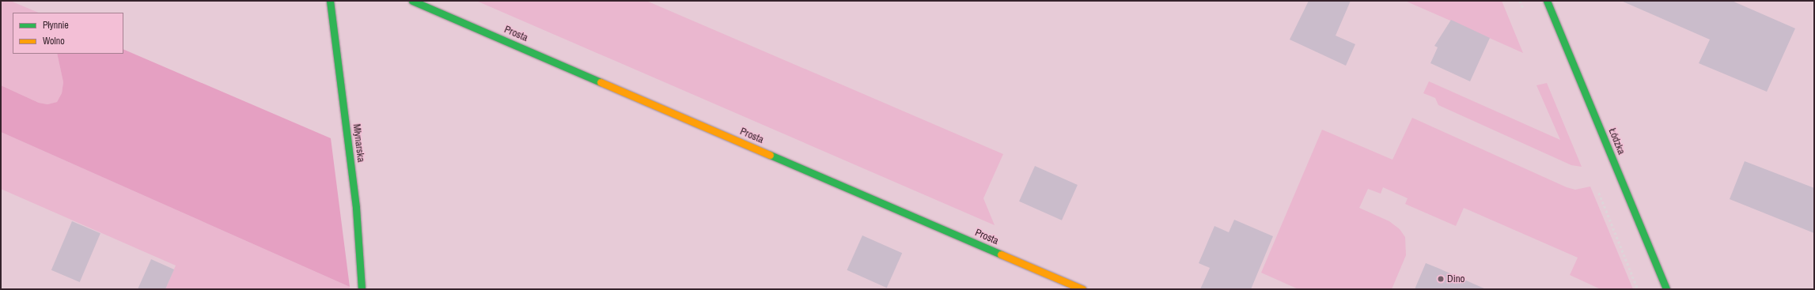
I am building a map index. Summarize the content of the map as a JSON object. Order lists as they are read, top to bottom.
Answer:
{
  "streets": {
    "street": ["Prosta", "Łódzka", "Młynarska"]
  },
  "places": ["Dino"],
  "legend": ["Płynnie", "Wolno"]
}
